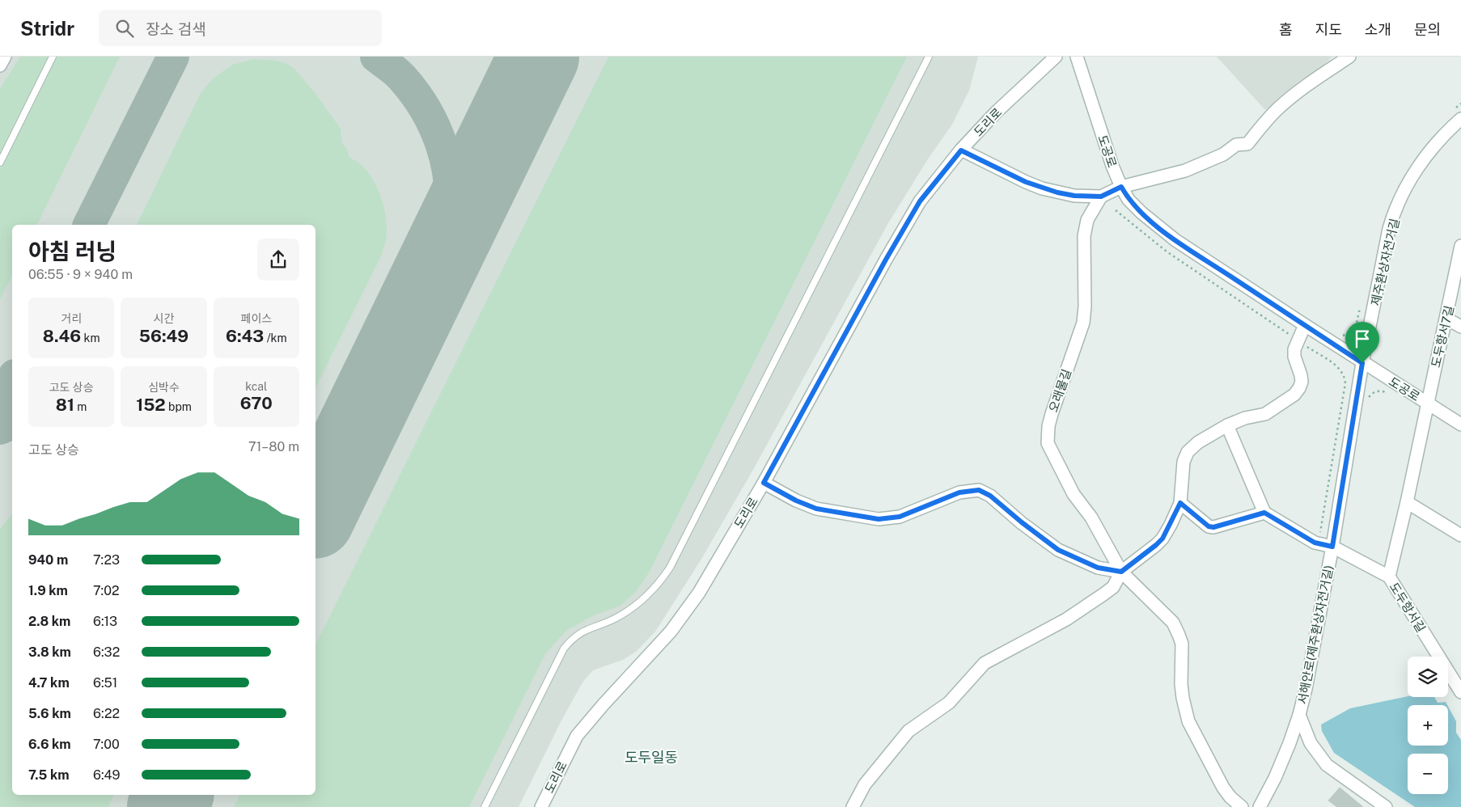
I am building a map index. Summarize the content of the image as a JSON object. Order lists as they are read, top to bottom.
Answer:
{
  "streets": {
    "street": [
      "도리로",
      "도공로",
      "도두항서7길",
      "오래물길",
      "도두항서길",
      "서해안로(제주환상자전거길)"
    ]
  },
  "crossings": [
    ["도공로", "도두항서7길"],
    ["도공로", "도두항서길"],
    ["도공로", "서해안로(제주환상자전거길)"],
    ["도두항서길", "서해안로(제주환상자전거길)"]
  ],
  "districts": ["도두일동"],
  "page": {
    "header": "Stridr",
    "search": "장소 검색",
    "nav": [
      "홈",
      "지도",
      "소개",
      "문의"
    ],
    "heading": ["아침 러닝", "06:55 · 9 × 940 m"],
    "stats": [
      ["거리", "8.46 km"],
      ["시간", "56:49"],
      ["페이스", "6:43 /km"],
      ["고도 상승", "81 m"],
      ["심박수", "152 bpm"],
      ["kcal", "670"]
    ],
    "chart": ["고도 상승", "71–80 m"],
    "list": [
      {
        "name": "940 m",
        "note": "7:23"
      },
      {
        "name": "1.9 km",
        "note": "7:02"
      },
      {
        "name": "2.8 km",
        "note": "6:13"
      },
      {
        "name": "3.8 km",
        "note": "6:32"
      },
      {
        "name": "4.7 km",
        "note": "6:51"
      },
      {
        "name": "5.6 km",
        "note": "6:22"
      },
      {
        "name": "6.6 km",
        "note": "7:00"
      },
      {
        "name": "7.5 km",
        "note": "6:49"
      }
    ],
    "map_buttons": ["+", "−"]
  }
}
